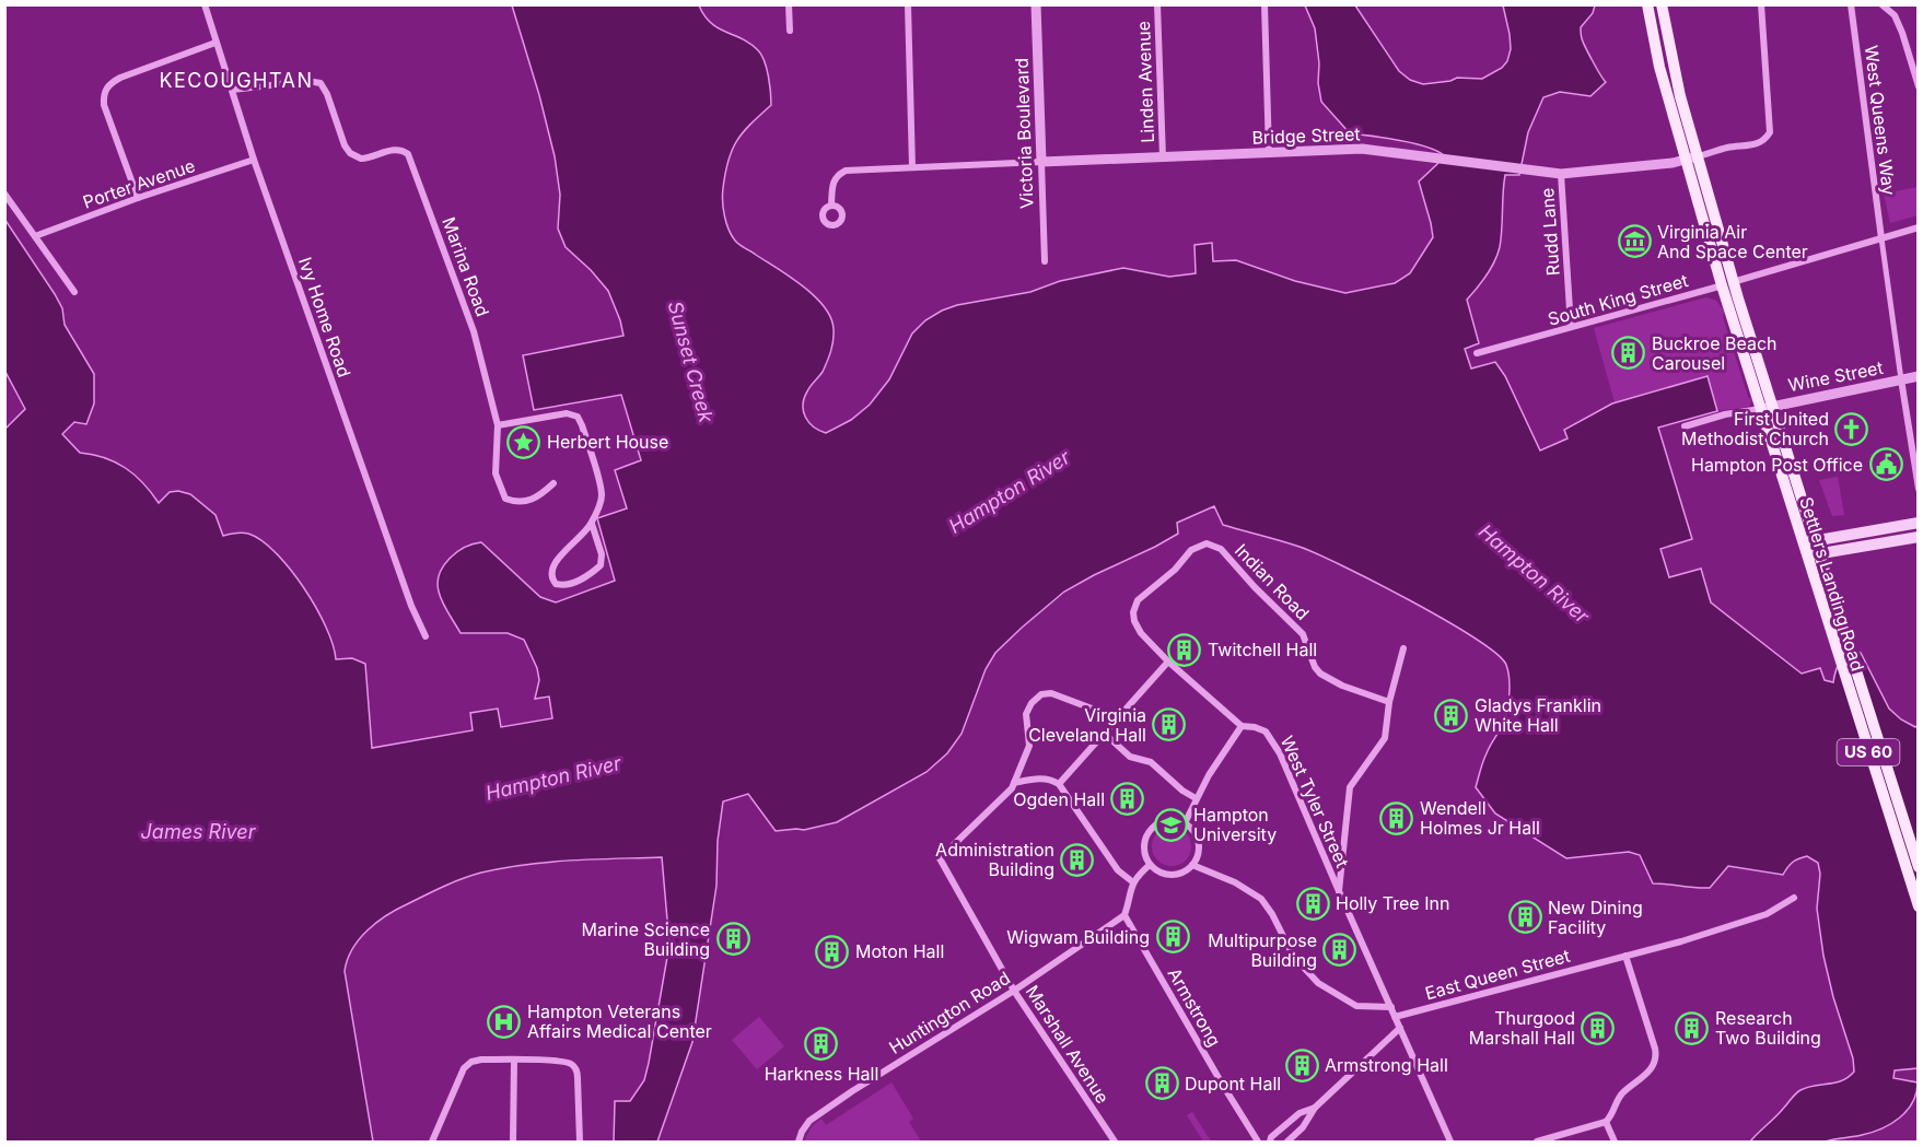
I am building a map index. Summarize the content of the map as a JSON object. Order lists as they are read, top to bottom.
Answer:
{
  "streets": {
    "main road": ["Settlers Landing Road", "US 60"],
    "street": [
      "Linden Avenue",
      "West Queens Way",
      "Victoria Boulevard",
      "Bridge Street",
      "Porter Avenue",
      "Rudd Lane",
      "Marina Road",
      "South King Street",
      "Ivy Home Road",
      "Wine Street",
      "Indian Road",
      "West Tyler Street",
      "East Queen Street",
      "Armstrong",
      "Huntington Road",
      "Marshall Avenue"
    ]
  },
  "crossings": [
    ["Linden Avenue", "Bridge Street"],
    ["West Queens Way", "South King Street"],
    ["Victoria Boulevard", "Bridge Street"],
    ["Bridge Street", "Rudd Lane"],
    ["Bridge Street", "Settlers Landing Road"],
    ["Porter Avenue", "Ivy Home Road"],
    ["Rudd Lane", "South King Street"],
    ["Marina Road", "Ivy Home Road"],
    ["South King Street", "Settlers Landing Road"],
    ["Wine Street", "Settlers Landing Road"],
    ["Indian Road", "West Tyler Street"],
    ["West Tyler Street", "East Queen Street"],
    ["Armstrong", "Huntington Road"],
    ["Huntington Road", "Marshall Avenue"]
  ],
  "districts": ["KECOUGHTAN"],
  "water": ["Sunset Creek", "Hampton River", "James River"],
  "places": {
    "museum": ["Virginia Air And Space Center"],
    "building": [
      "Buckroe Beach Carousel",
      "Twitchell Hall",
      "Gladys Franklin White Hall",
      "Virginia Cleveland Hall",
      "Ogden Hall",
      "Wendell Holmes Jr Hall",
      "Administration Building",
      "Holly Tree Inn",
      "New Dining Facility",
      "Wigwam Building",
      "Marine Science Building",
      "Multipurpose Building",
      "Moton Hall",
      "Thurgood Marshall Hall",
      "Research Two Building",
      "Harkness Hall",
      "Armstrong Hall",
      "Dupont Hall"
    ],
    "church": ["First United Methodist Church"],
    "place": ["Herbert House"],
    "public building": ["Hampton Post Office"],
    "school or university": ["Hampton University"],
    "hospital": ["Hampton Veterans Affairs Medical Center"]
  }
}
